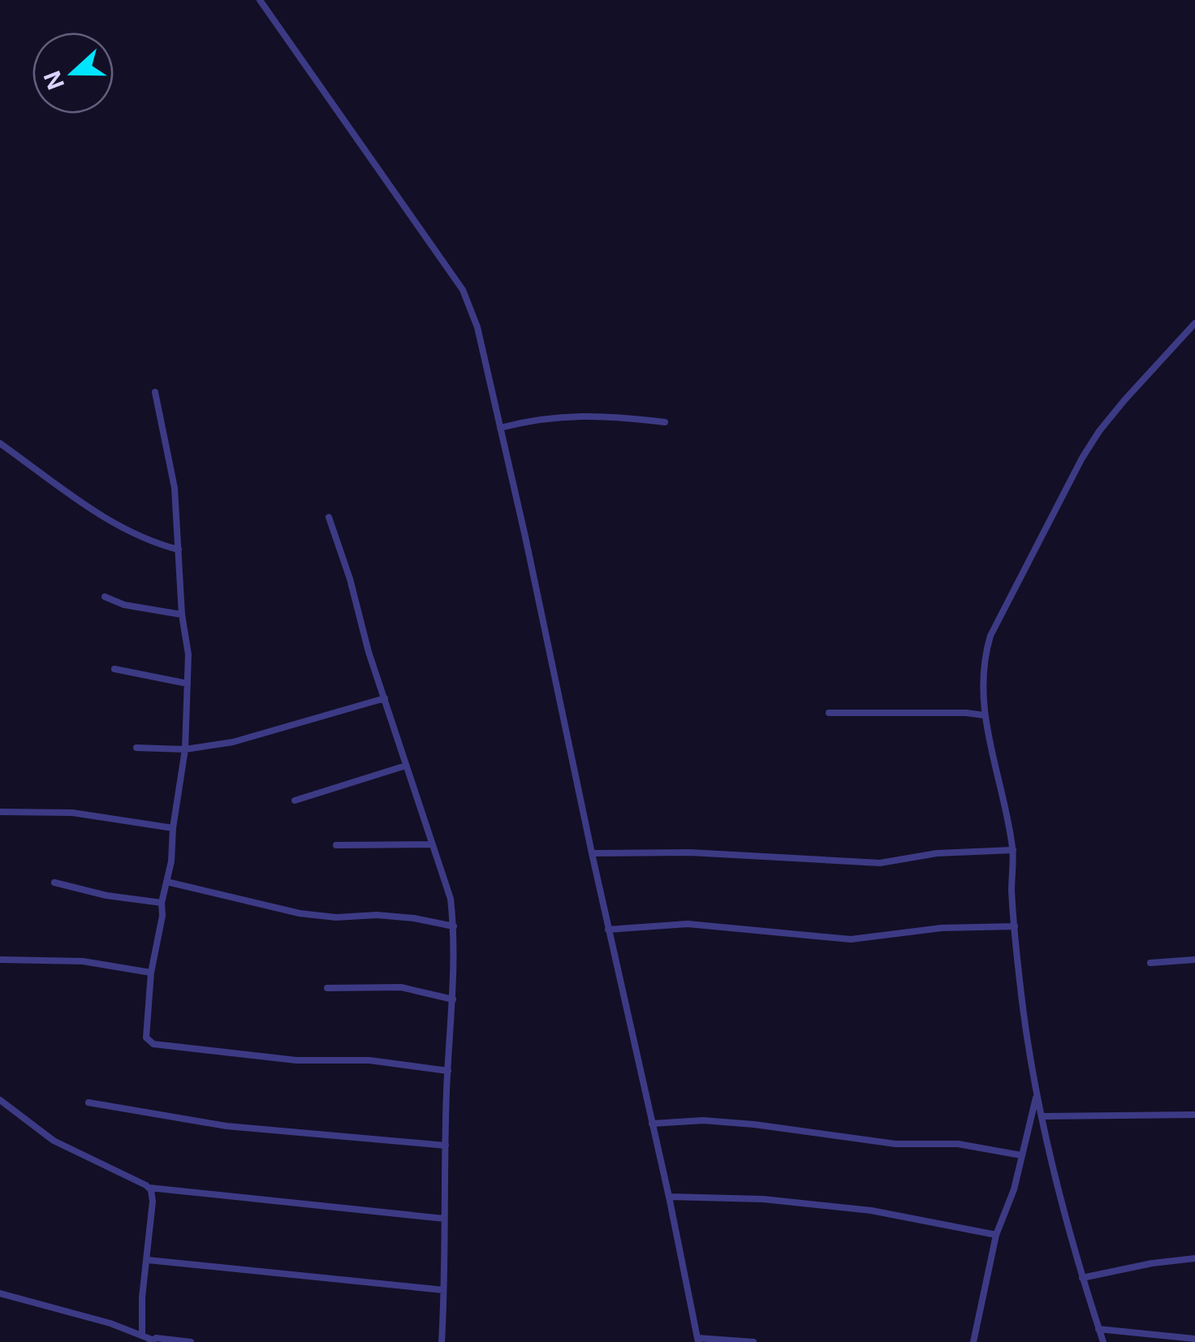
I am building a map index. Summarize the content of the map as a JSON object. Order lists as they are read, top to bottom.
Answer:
{
  "north": "left"
}
